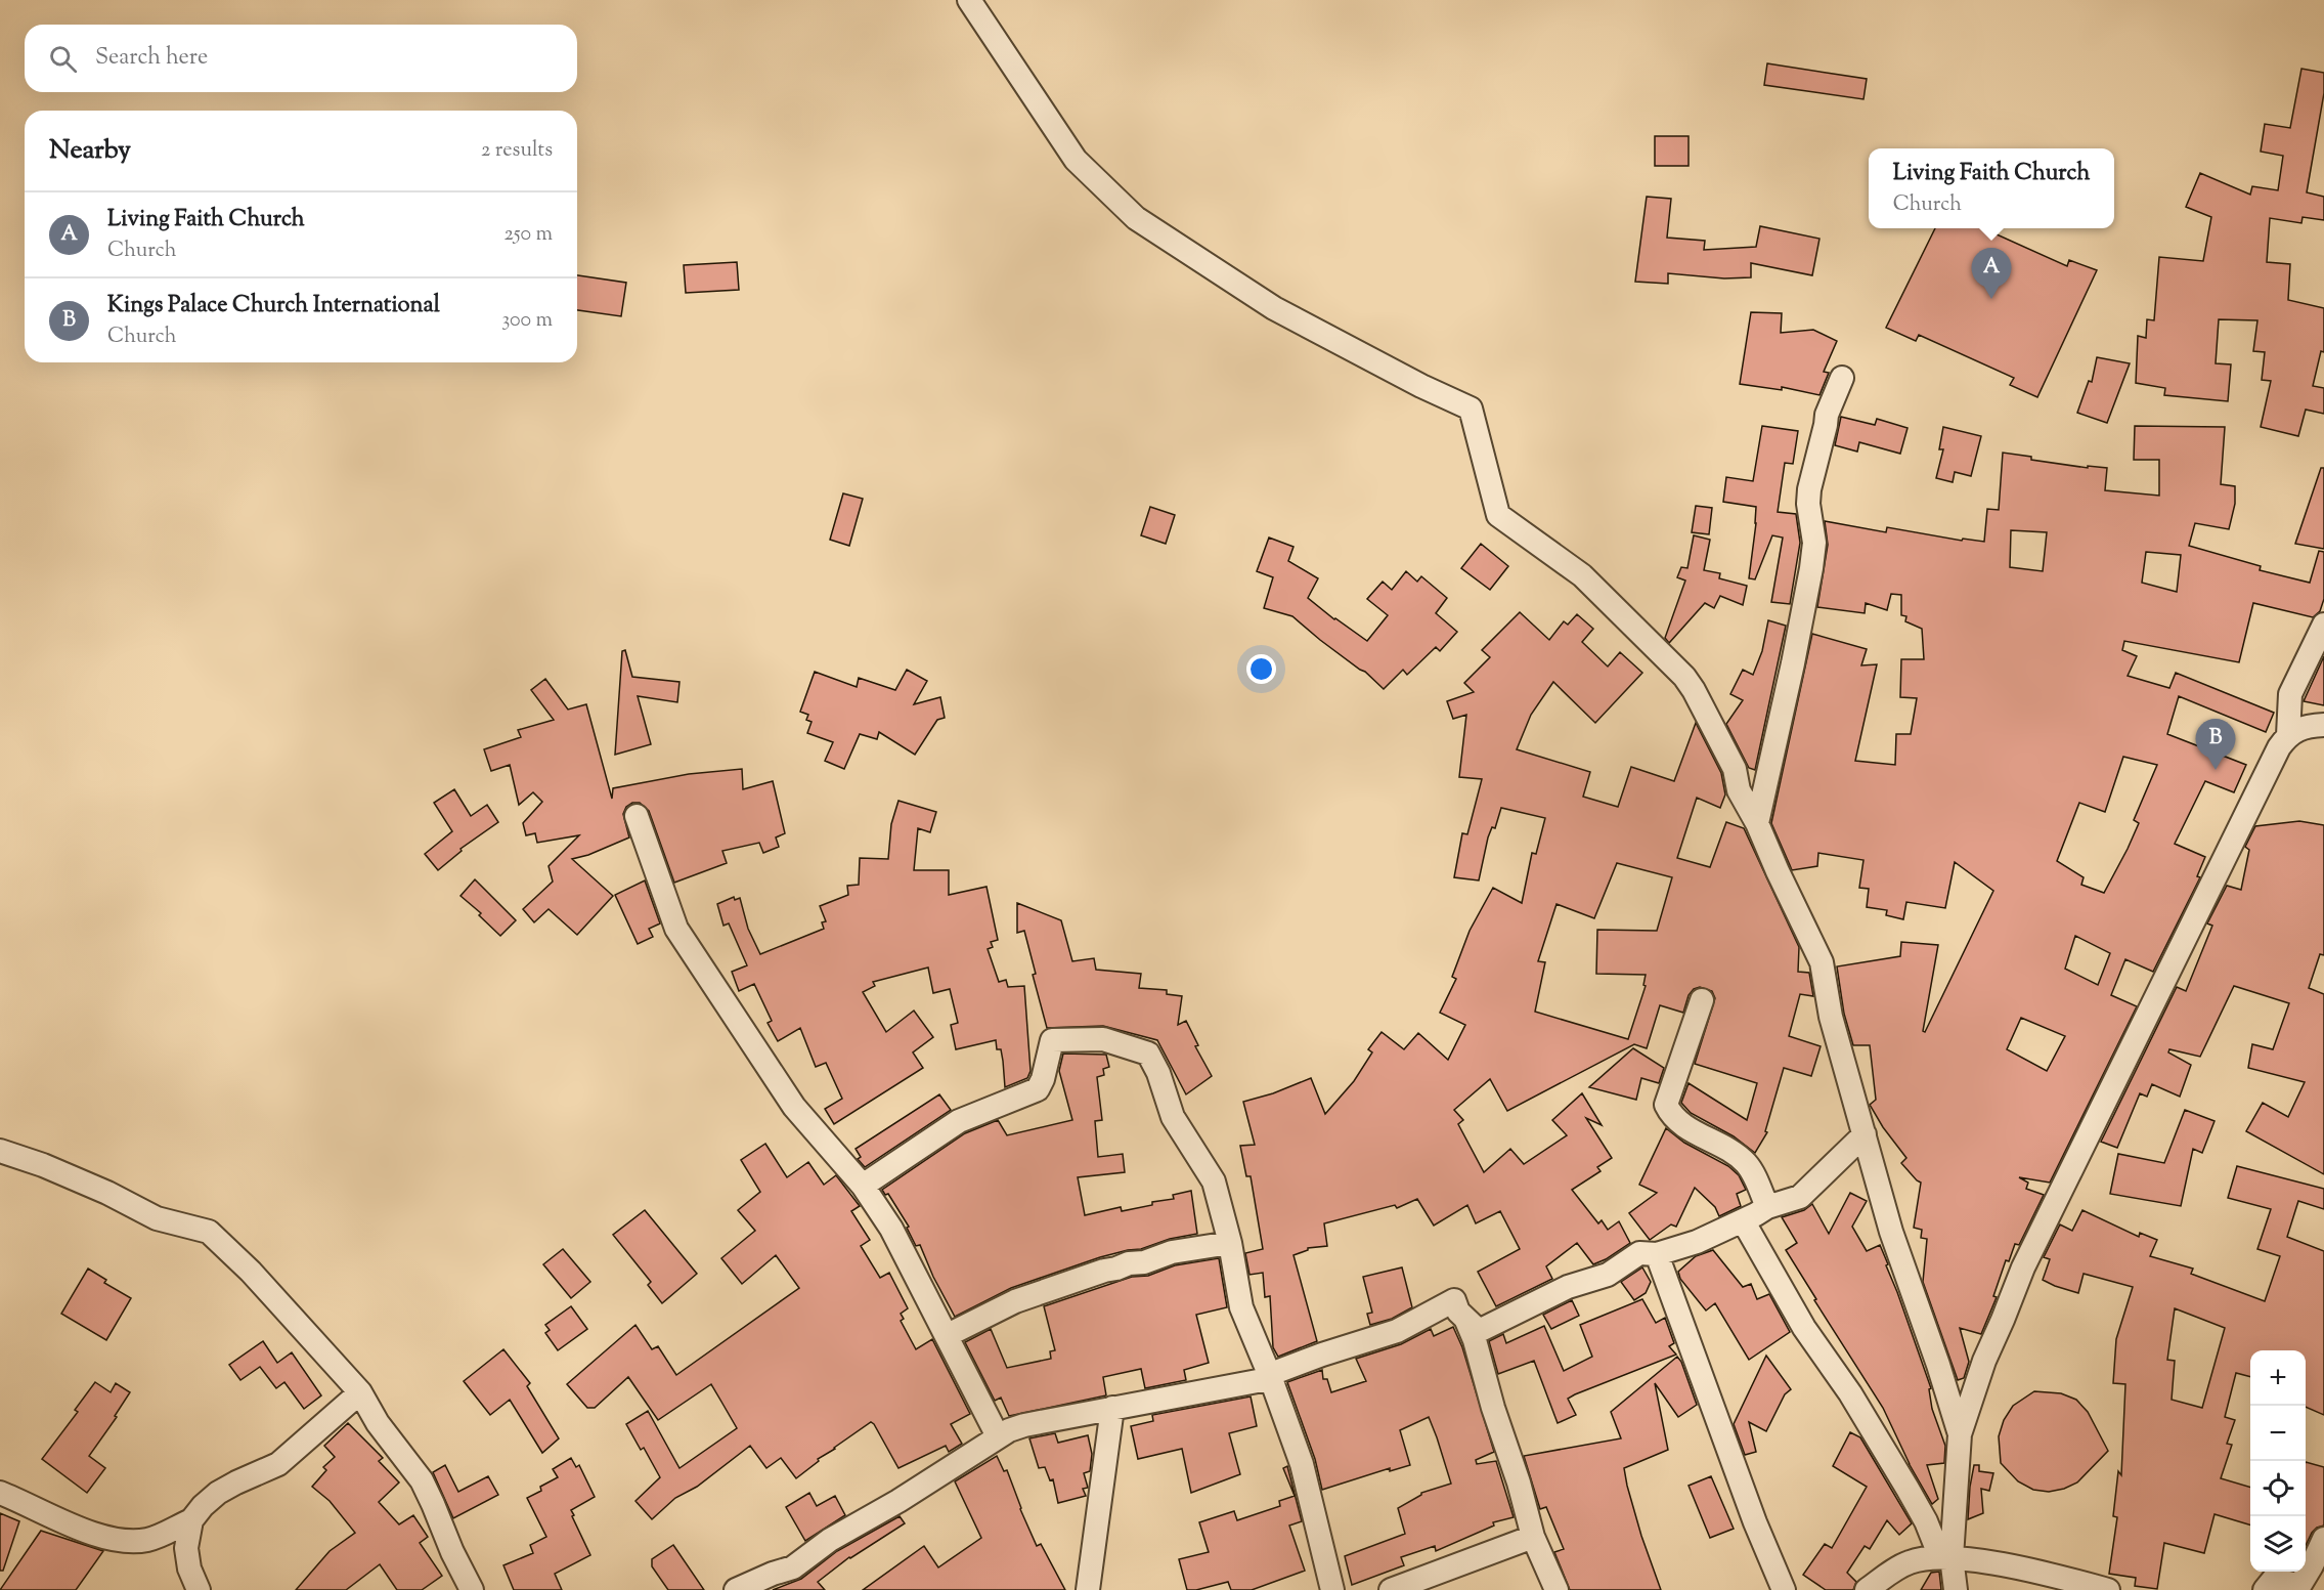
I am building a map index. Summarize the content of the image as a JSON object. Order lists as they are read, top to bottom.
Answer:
{
  "page": {
    "search": "Search here",
    "heading": ["Nearby", "2 results"],
    "popup": ["Living Faith Church", "Church"],
    "list": [
      {
        "mark": "A",
        "name": "Living Faith Church",
        "note": "Church",
        "value": "250 m"
      },
      {
        "mark": "B",
        "name": "Kings Palace Church International",
        "note": "Church",
        "value": "300 m"
      }
    ],
    "pins": ["A", "B"],
    "map_buttons": ["+", "−"]
  }
}
